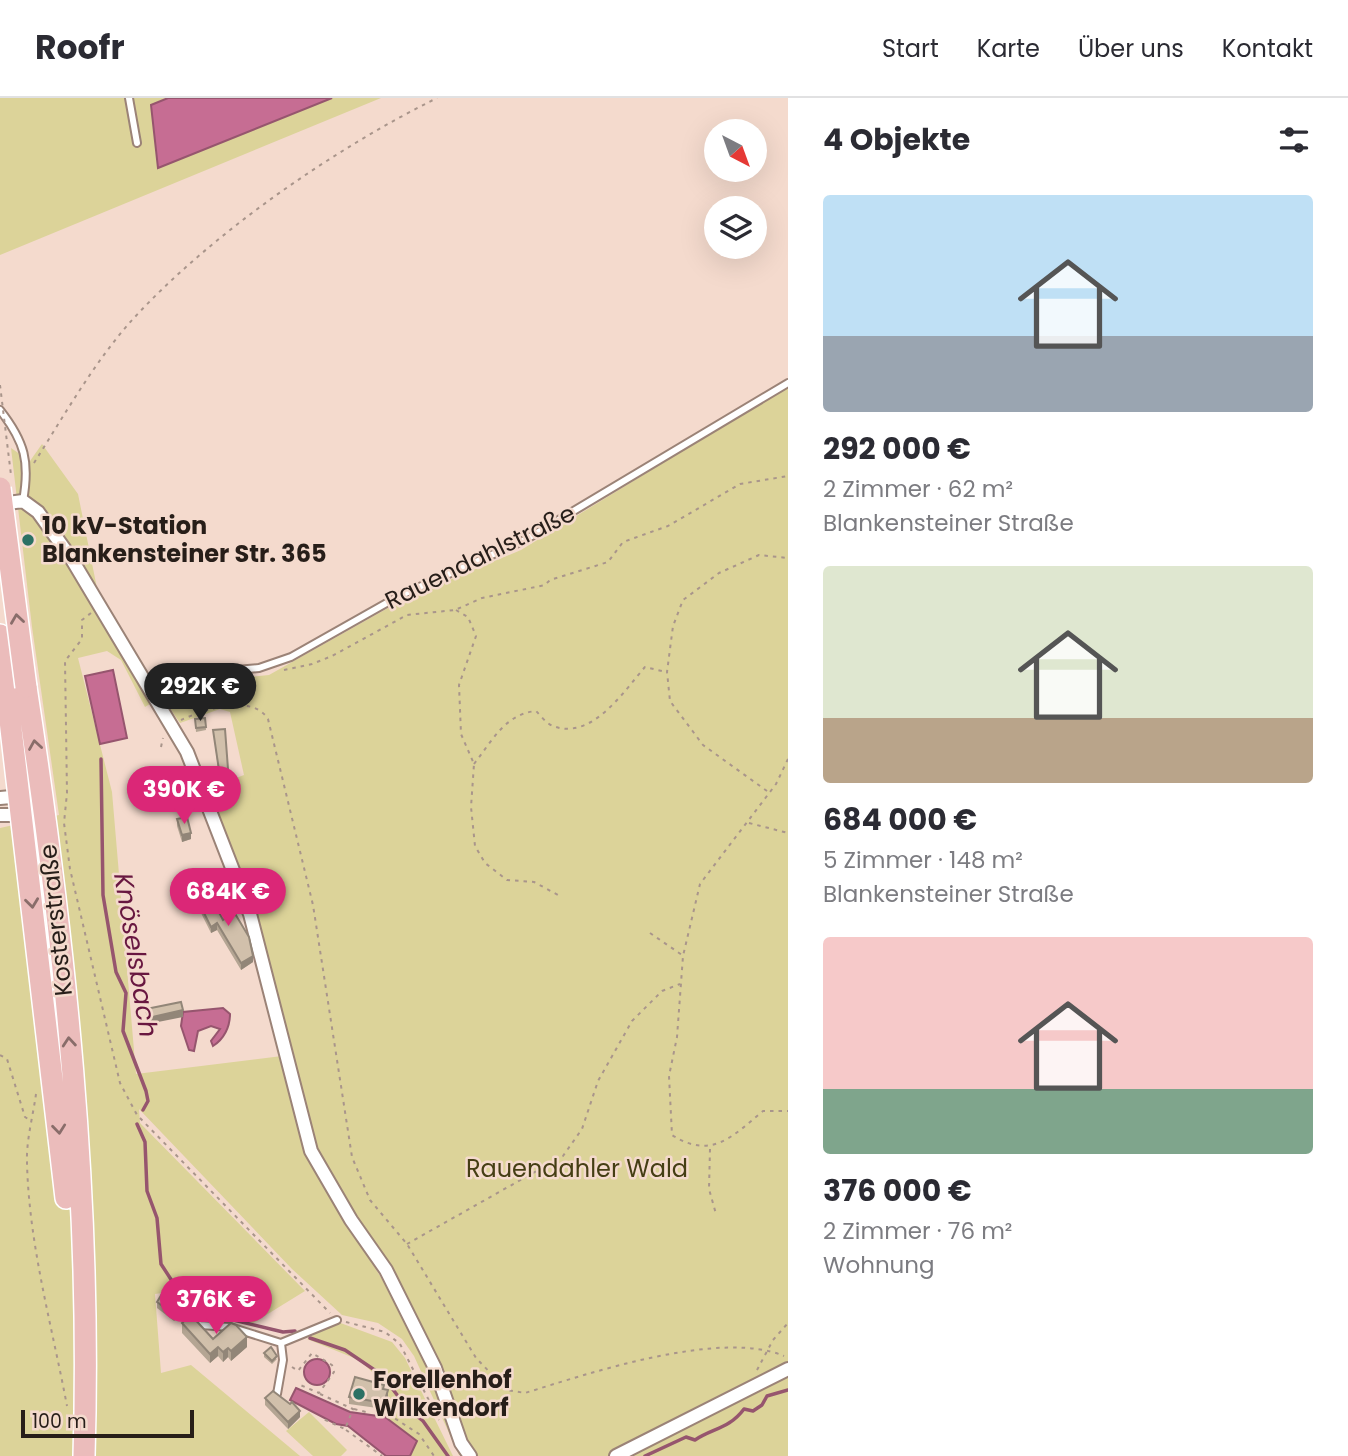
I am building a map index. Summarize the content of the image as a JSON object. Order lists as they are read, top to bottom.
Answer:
{
  "streets": {
    "main road": ["Kosterstraße"],
    "lane": ["Rauendahlstraße"]
  },
  "water": ["Knöselsbach"],
  "parks": ["Rauendahler Wald"],
  "places": ["10 kV-Station Blankensteiner Str. 365", "Forellenhof Wilkendorf"],
  "scale_bar": "100 m",
  "north": "bottom right",
  "page": {
    "header": "Roofr",
    "nav": [
      "Start",
      "Karte",
      "Über uns",
      "Kontakt"
    ],
    "heading": "4 Objekte",
    "list": [
      {
        "name": "292 000 €",
        "note": "2 Zimmer · 62 m² · Blankensteiner Straße"
      },
      {
        "name": "684 000 €",
        "note": "5 Zimmer · 148 m² · Blankensteiner Straße"
      },
      {
        "name": "376 000 €",
        "note": "2 Zimmer · 76 m² · Wohnung"
      }
    ],
    "price": [
      "292K €",
      "390K €",
      "684K €",
      "376K €"
    ],
    "scale": "100 m"
  }
}
